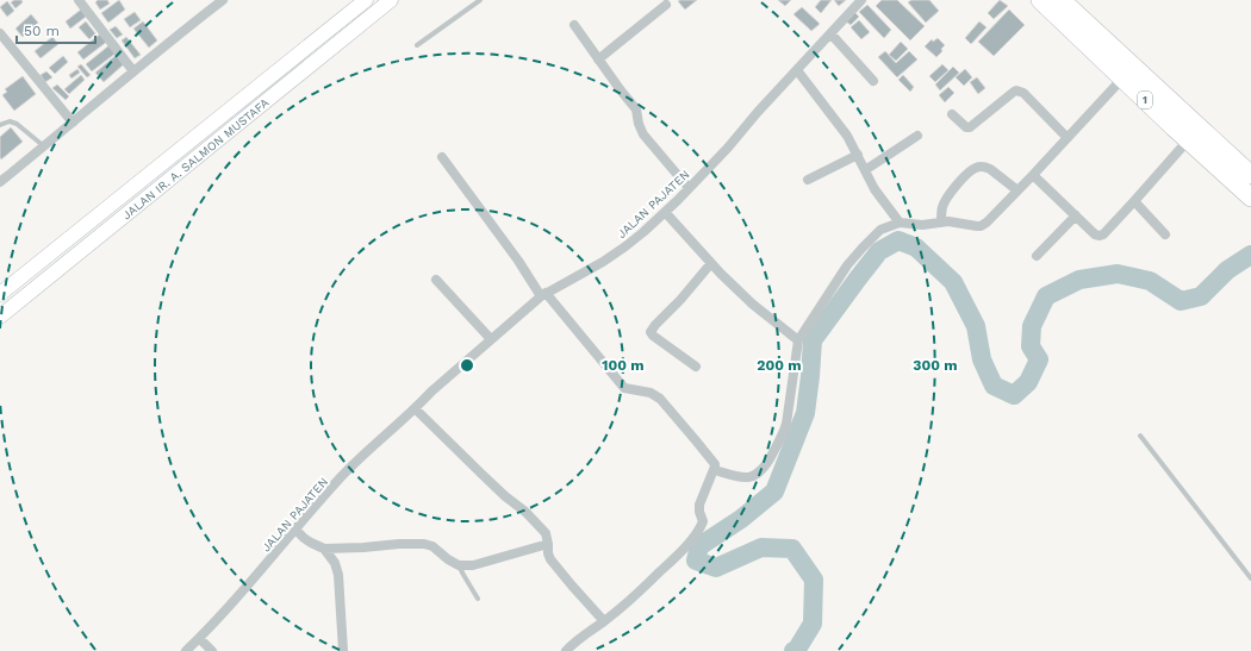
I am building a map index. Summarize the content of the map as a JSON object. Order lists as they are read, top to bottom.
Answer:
{
  "streets": {
    "highway": ["1"],
    "street": ["JALAN IR. A. SALMON MUSTAFA", "JALAN PAJATEN"]
  },
  "scale_bar": "50 m",
  "rings": ["100 m", "200 m", "300 m"]
}
